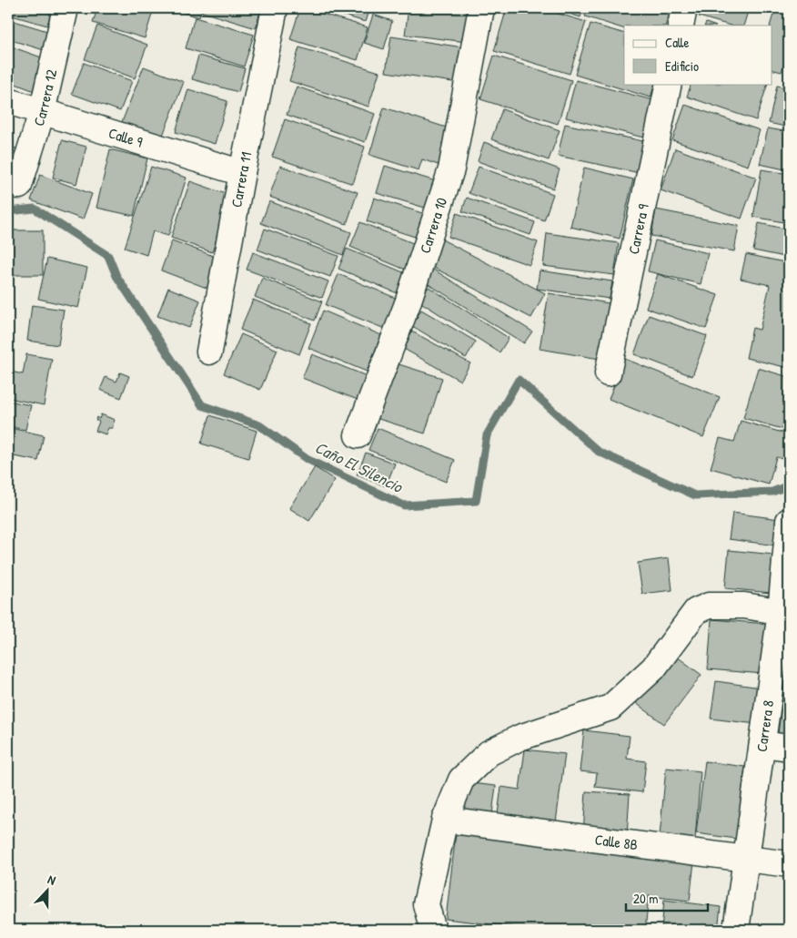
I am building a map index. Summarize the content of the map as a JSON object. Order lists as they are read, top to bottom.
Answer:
{
  "streets": {
    "street": [
      "Carrera 12",
      "Calle 9",
      "Carrera 11",
      "Carrera 10",
      "Carrera 9",
      "Carrera 8",
      "Calle 8B"
    ]
  },
  "crossings": [
    ["Carrera 12", "Calle 9"],
    ["Calle 9", "Carrera 11"],
    ["Carrera 8", "Calle 8B"]
  ],
  "water": ["Caño El Silencio"],
  "legend": ["Calle", "Edificio"],
  "scale_bar": "20 m",
  "north": "top"
}
